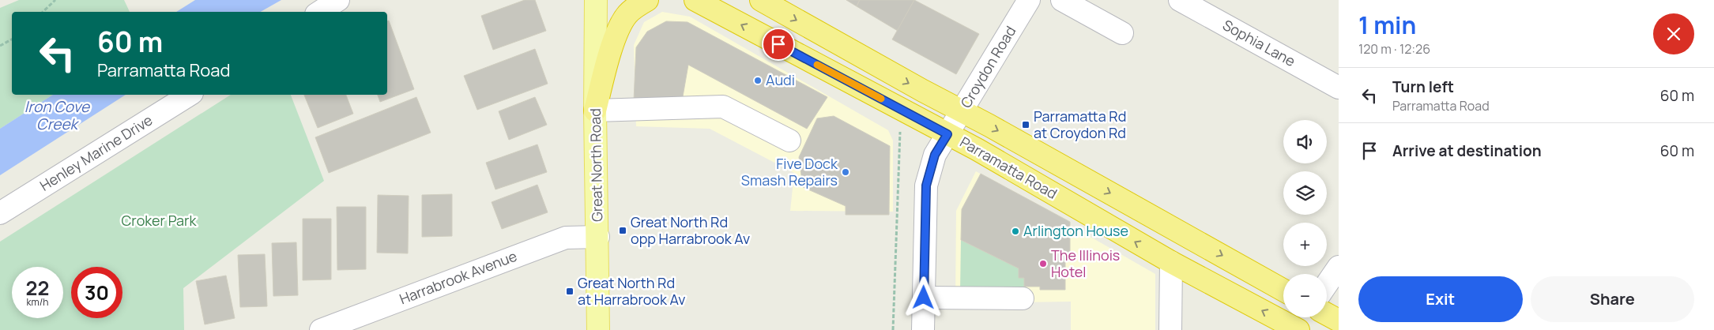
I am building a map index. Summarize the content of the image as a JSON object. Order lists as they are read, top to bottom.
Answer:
{
  "streets": {
    "highway": ["Parramatta Road"],
    "main road": ["Great North Road"],
    "street": [
      "Sophia Lane",
      "Croydon Road",
      "Henley Marine Drive",
      "Harrabrook Avenue"
    ]
  },
  "crossings": [
    ["Croydon Road", "Parramatta Road"],
    ["Great North Road", "Harrabrook Avenue"]
  ],
  "water": ["Iron Cove Creek"],
  "parks": ["Croker Park"],
  "places": {
    "other": [
      "Audi",
      "Five Dock Smash Repairs",
      "Arlington House",
      "The Illinois Hotel"
    ],
    "transit": ["Parramatta Rd at Croydon Rd", "Great North Rd opp Harrabrook Av", "Great North Rd at Harrabrook Av"]
  },
  "page": {
    "heading": ["1 min", "120 m · 12:26"],
    "turn": ["60 m", "Parramatta Road"],
    "list": [
      {
        "name": "Turn left",
        "note": "Parramatta Road",
        "value": "60 m"
      },
      {
        "name": "Arrive at destination",
        "value": "60 m"
      }
    ],
    "map_buttons": ["+", "−"],
    "speed": "22 km/h",
    "limit": "30",
    "buttons": ["Exit", "Share"]
  }
}
